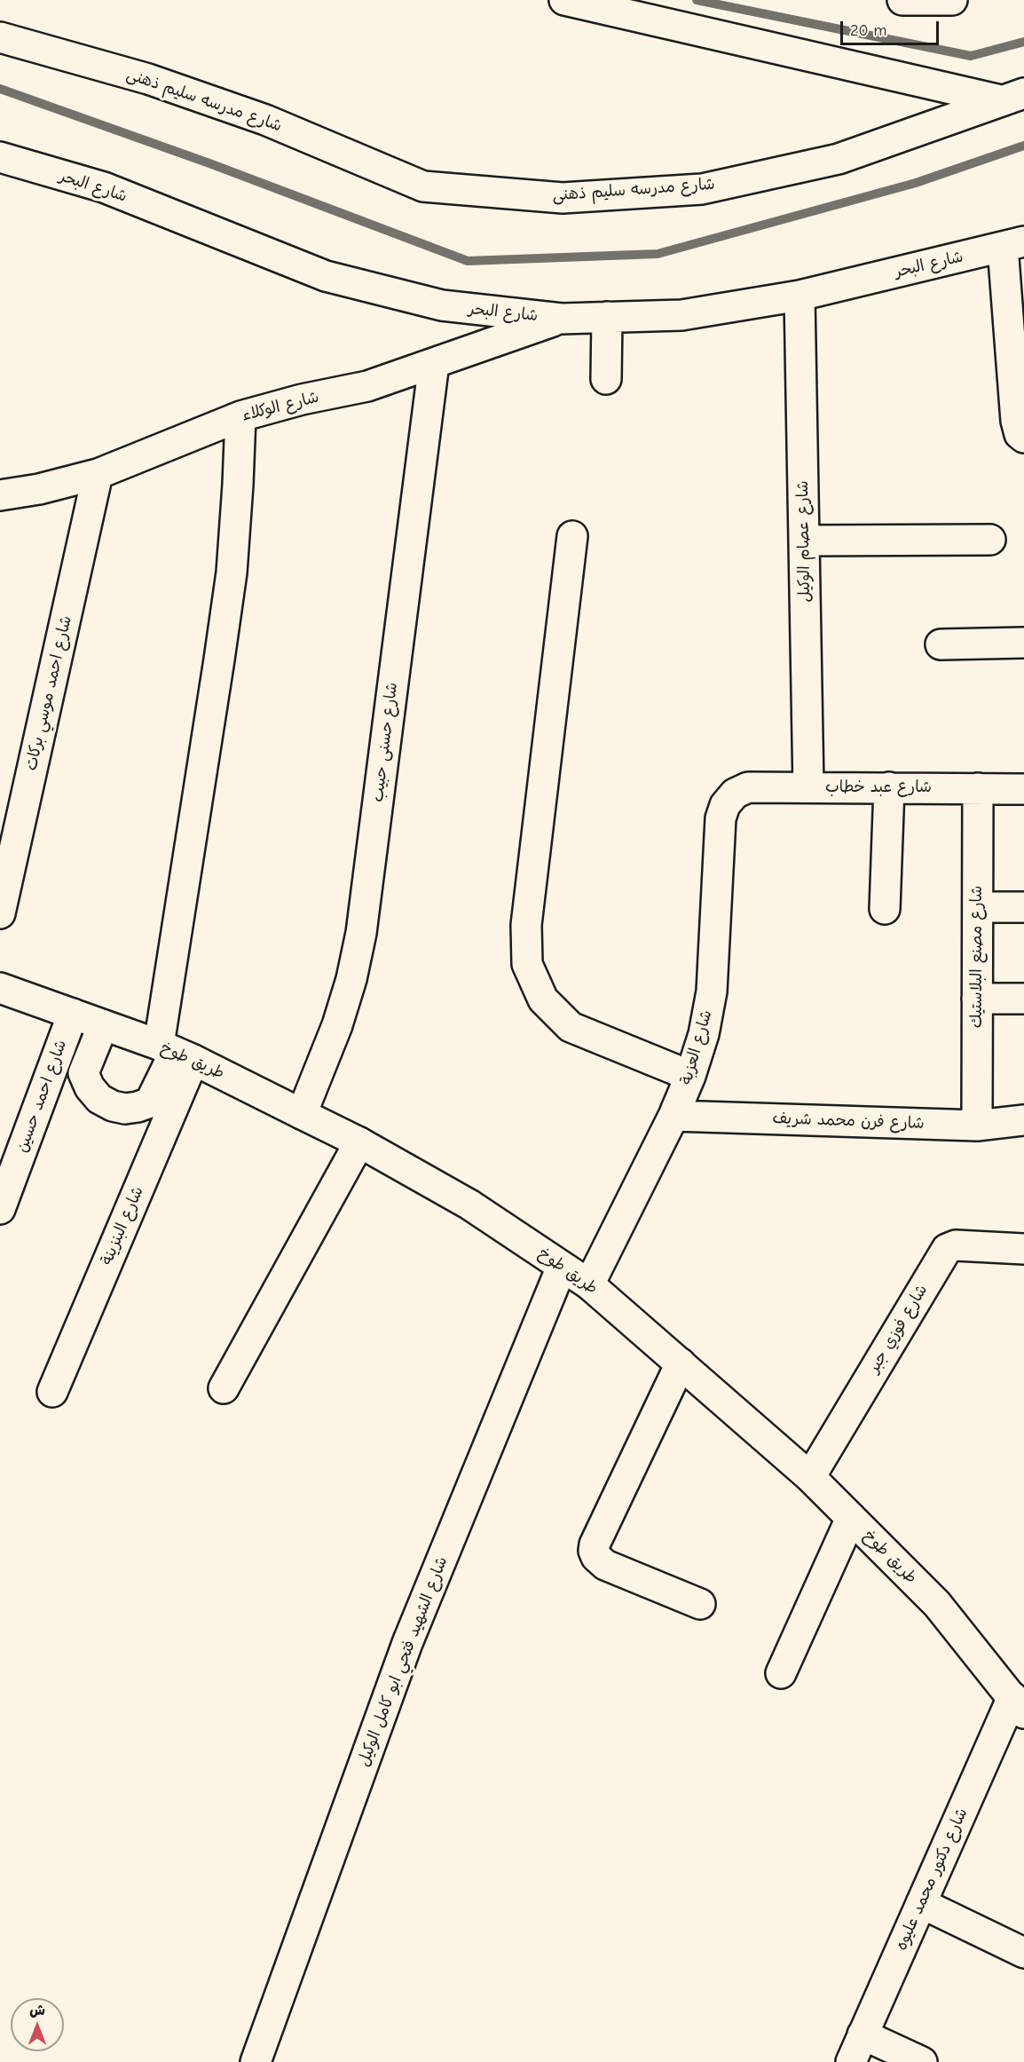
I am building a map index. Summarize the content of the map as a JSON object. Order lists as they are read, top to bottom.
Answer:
{
  "streets": {
    "street": [
      "شارع مدرسه سليم ذهنى",
      "شارع البحر",
      "شارع الوكلاء",
      "شارع عصام الوكيل",
      "شارع احمد موسي بركات",
      "شارع حسنى حبيب",
      "شارع عبد خطاب",
      "شارع مصنع البلاستيك",
      "شارع العزبة",
      "طريق طوخ",
      "شارع احمد حسين",
      "شارع فرن محمد شريف",
      "شارع البنزينة",
      "شارع فوزي جبر",
      "شارع الشهيد فتحي ابو كامل الوكيل",
      "شارع دكتور محمد عليوه"
    ]
  },
  "crossings": [
    ["شارع البحر", "شارع الوكلاء"],
    ["شارع البحر", "شارع عصام الوكيل"],
    ["شارع الوكلاء", "شارع احمد موسي بركات"],
    ["شارع الوكلاء", "شارع حسنى حبيب"],
    ["شارع عصام الوكيل", "شارع عبد خطاب"],
    ["شارع حسنى حبيب", "طريق طوخ"],
    ["شارع عبد خطاب", "شارع مصنع البلاستيك"],
    ["شارع عبد خطاب", "شارع العزبة"],
    ["شارع مصنع البلاستيك", "شارع فرن محمد شريف"],
    ["شارع العزبة", "طريق طوخ"],
    ["شارع العزبة", "شارع فرن محمد شريف"],
    ["طريق طوخ", "شارع احمد حسين"],
    ["طريق طوخ", "شارع البنزينة"],
    ["طريق طوخ", "شارع فوزي جبر"],
    ["طريق طوخ", "شارع الشهيد فتحي ابو كامل الوكيل"],
    ["طريق طوخ", "شارع دكتور محمد عليوه"]
  ],
  "scale_bar": "20 m",
  "north": "top"
}
